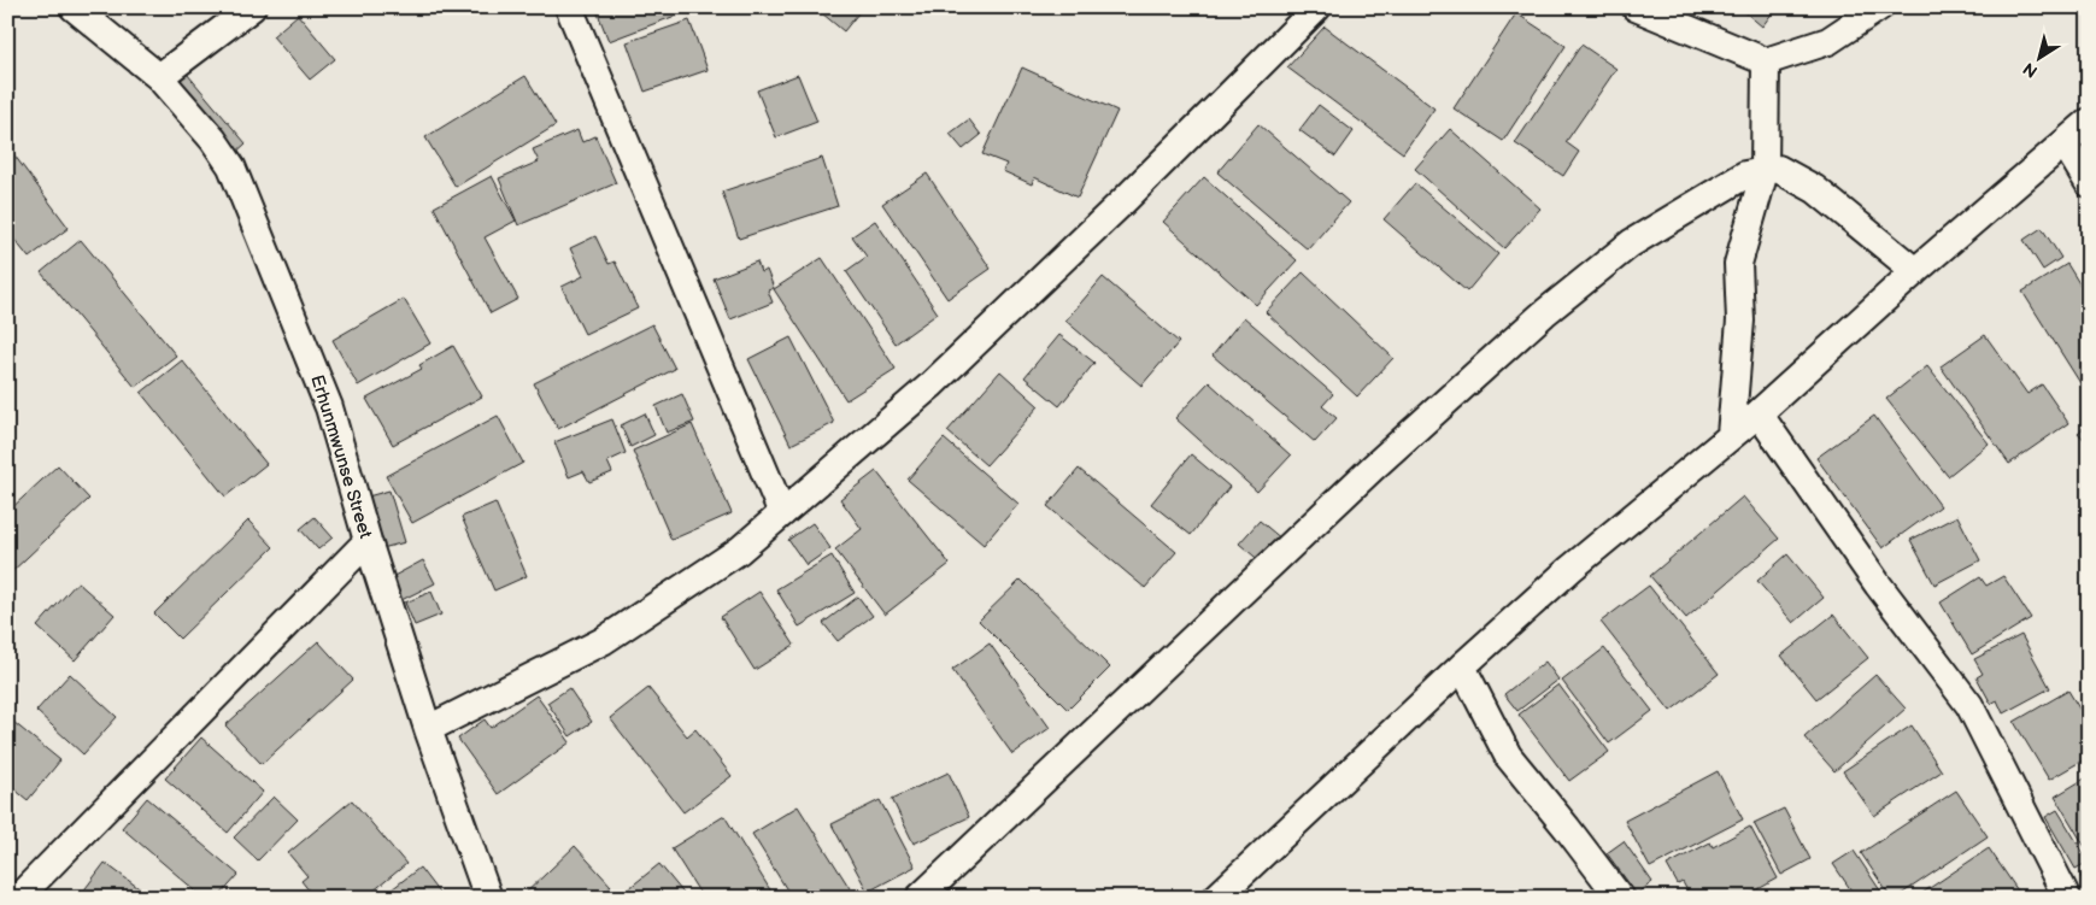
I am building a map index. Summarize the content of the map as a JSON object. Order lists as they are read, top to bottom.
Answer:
{
  "streets": {
    "street": ["Erhunmwunse Street"]
  },
  "north": "bottom left"
}
